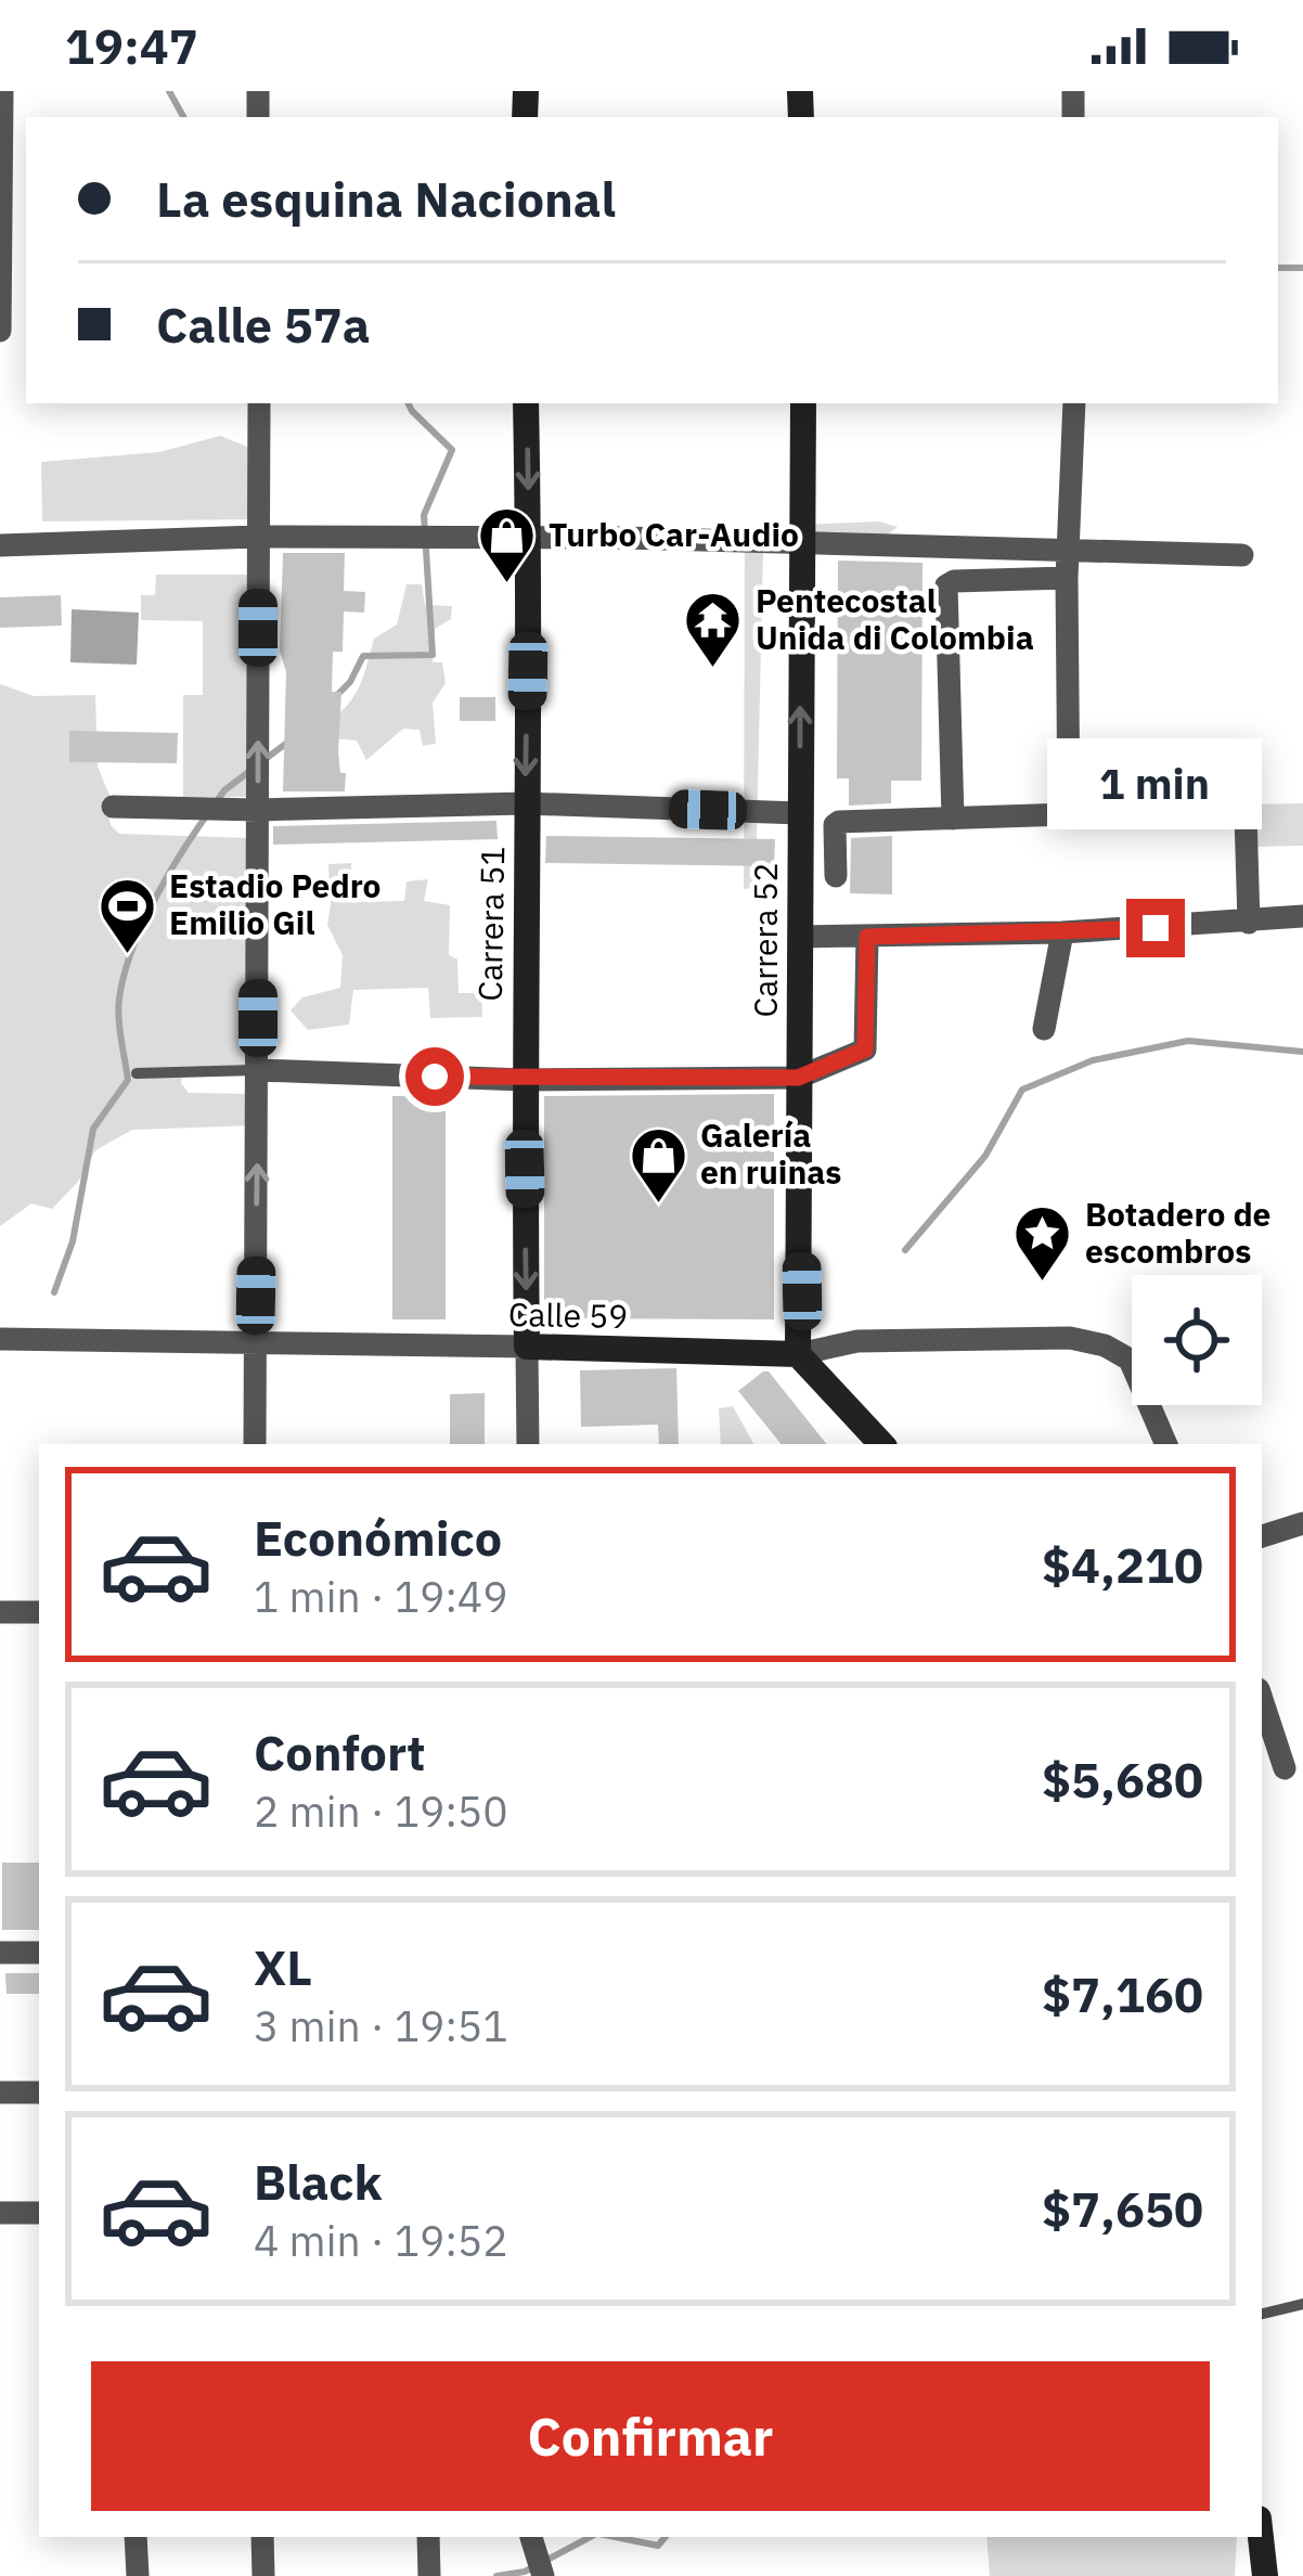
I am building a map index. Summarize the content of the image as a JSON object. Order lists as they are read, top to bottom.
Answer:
{
  "streets": {
    "main road": ["Carrera 51", "Carrera 52", "Calle 59"]
  },
  "crossings": [
    ["Carrera 51", "Calle 59"],
    ["Carrera 52", "Calle 59"]
  ],
  "one_way": ["Carrera 51"],
  "places": {
    "shop": ["Turbo Car-Audio", "Galería en ruinas"],
    "temple": ["Pentecostal Unida di Colombia"],
    "sports": ["Estadio Pedro Emilio Gil"],
    "place": ["Botadero de escombros"]
  },
  "page": {
    "status": "19:47",
    "banner": ["La esquina Nacional", "Calle 57a"],
    "bubble": "1 min",
    "list": [
      {
        "name": "Económico",
        "note": "1 min · 19:49",
        "value": "$4,210"
      },
      {
        "name": "Confort",
        "note": "2 min · 19:50",
        "value": "$5,680"
      },
      {
        "name": "XL",
        "note": "3 min · 19:51",
        "value": "$7,160"
      },
      {
        "name": "Black",
        "note": "4 min · 19:52",
        "value": "$7,650"
      }
    ],
    "buttons": "Confirmar"
  }
}
